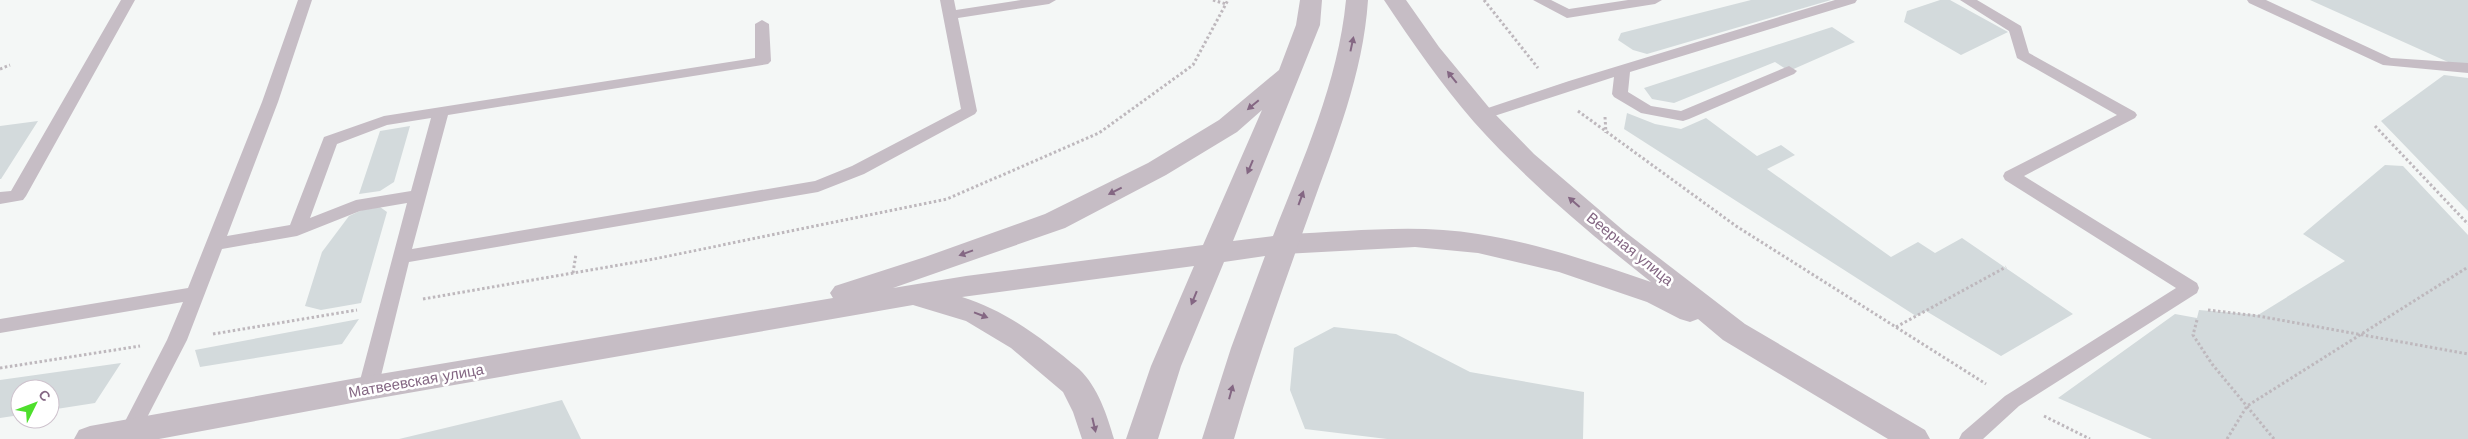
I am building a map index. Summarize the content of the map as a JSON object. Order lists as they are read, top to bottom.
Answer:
{
  "streets": {
    "street": ["Веерная улица", "Матвеевская улица"]
  },
  "one_way": ["Веерная улица"],
  "north": "top right"
}
